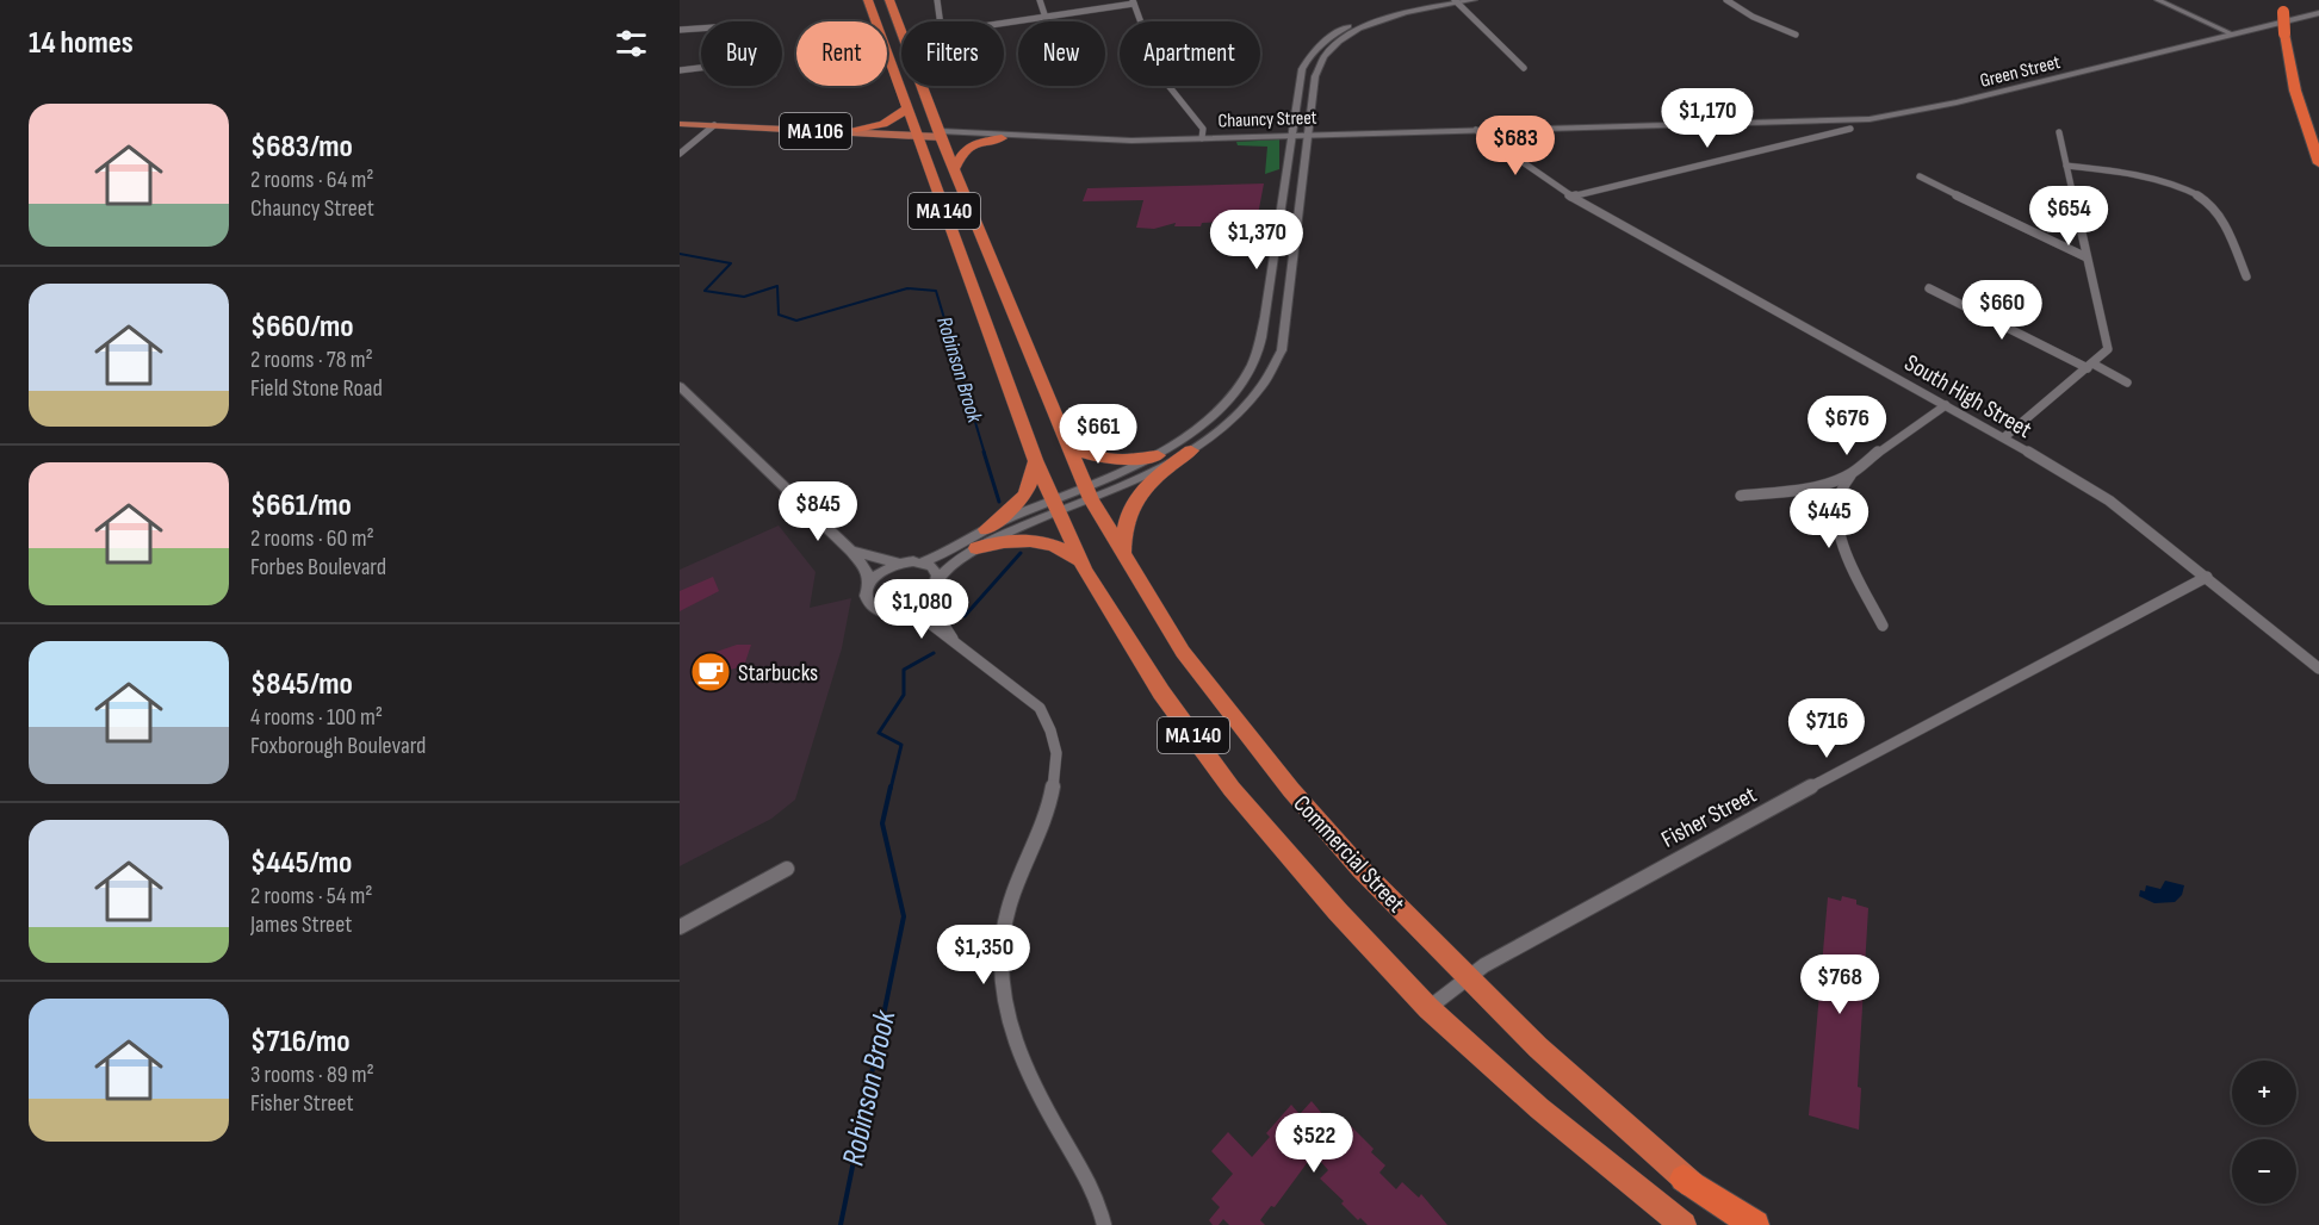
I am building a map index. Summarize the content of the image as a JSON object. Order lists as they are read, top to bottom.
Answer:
{
  "streets": {
    "highway": ["MA 140", "Commercial Street"],
    "main road": ["Green Street", "Chauncy Street", "MA 106"],
    "street": ["South High Street", "Fisher Street"]
  },
  "crossings": [
    ["Green Street", "Chauncy Street"],
    ["Chauncy Street", "MA 140"],
    ["Chauncy Street", "Commercial Street"],
    ["MA 140", "Commercial Street"],
    ["South High Street", "Fisher Street"],
    ["Fisher Street", "Commercial Street"]
  ],
  "water": ["Robinson Brook"],
  "places": {
    "cafe": ["Starbucks"]
  },
  "page": {
    "heading": "14 homes",
    "chip": [
      "Buy",
      "Rent",
      "Filters",
      "New",
      "Apartment"
    ],
    "list": [
      {
        "name": "$683/mo",
        "note": "2 rooms · 64 m² · Chauncy Street"
      },
      {
        "name": "$660/mo",
        "note": "2 rooms · 78 m² · Field Stone Road"
      },
      {
        "name": "$661/mo",
        "note": "2 rooms · 60 m² · Forbes Boulevard"
      },
      {
        "name": "$845/mo",
        "note": "4 rooms · 100 m² · Foxborough Boulevard"
      },
      {
        "name": "$445/mo",
        "note": "2 rooms · 54 m² · James Street"
      },
      {
        "name": "$716/mo",
        "note": "3 rooms · 89 m² · Fisher Street"
      }
    ],
    "price": [
      "$1,170",
      "$683",
      "$654",
      "$1,370",
      "$660",
      "$676",
      "$661",
      "$845",
      "$445",
      "$1,080",
      "$716",
      "$1,350",
      "$768",
      "$522"
    ],
    "map_buttons": ["+", "−"]
  }
}
